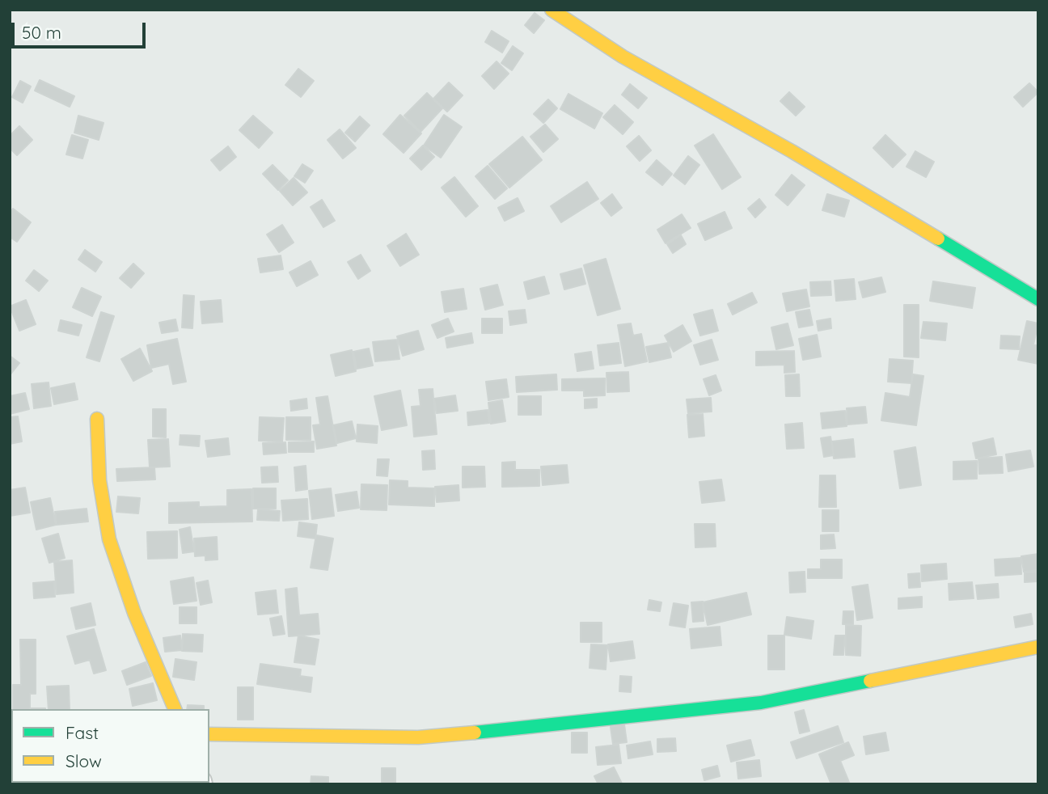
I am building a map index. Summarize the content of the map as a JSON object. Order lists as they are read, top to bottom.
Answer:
{
  "legend": ["Fast", "Slow"],
  "scale_bar": "50 m"
}
